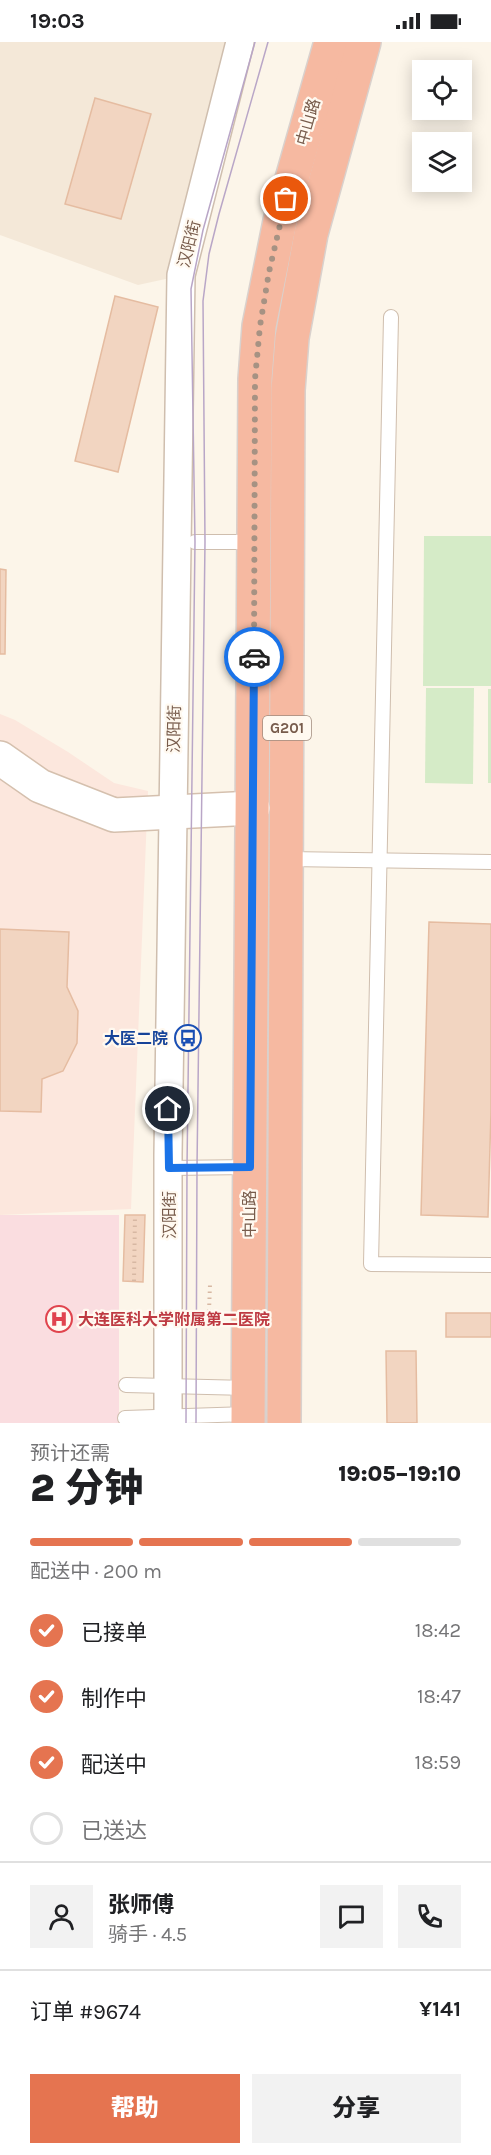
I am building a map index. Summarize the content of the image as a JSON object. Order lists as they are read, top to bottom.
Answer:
{
  "streets": {
    "highway": ["中山路", "G201"],
    "street": ["汉阳街"]
  },
  "places": {
    "bus stop": ["大医二院"],
    "hospital": ["大连医科大学附属第二医院"]
  },
  "page": {
    "status": "19:03",
    "heading": ["2 分钟", "预计还需", "19:05–19:10"],
    "panel": [
      "张师傅",
      "骑手 · 4.5",
      "订单 #9674",
      "¥141"
    ],
    "bar": "配送中 · 200 m",
    "list": [
      ["已接单", "18:42"],
      ["制作中", "18:47"],
      ["配送中", "18:59"],
      "已送达"
    ],
    "buttons": ["帮助", "分享"]
  }
}
